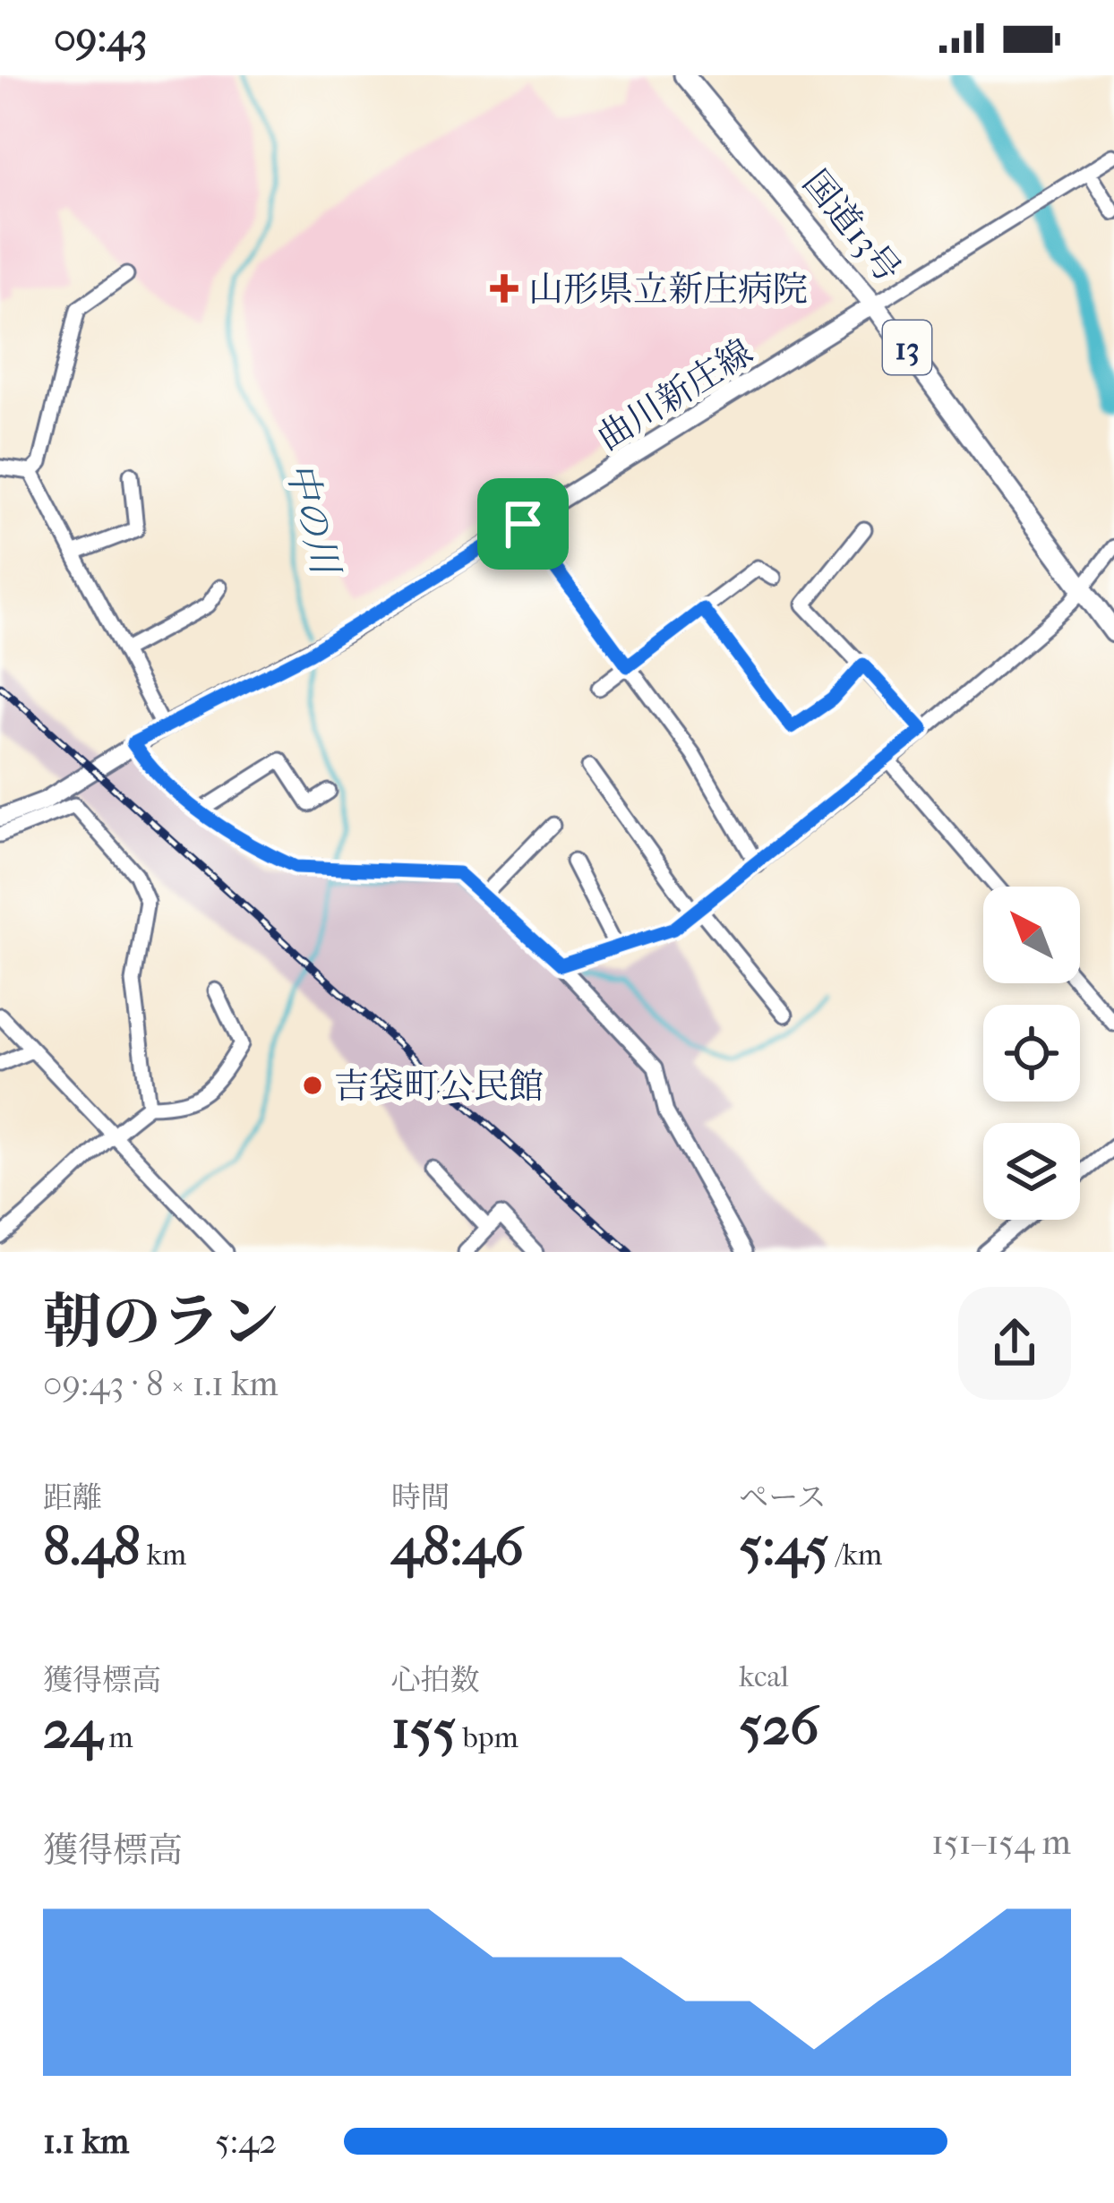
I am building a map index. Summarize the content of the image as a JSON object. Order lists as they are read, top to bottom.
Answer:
{
  "streets": {
    "highway": ["国道13号", "13"],
    "main road": ["曲川新庄線"]
  },
  "crossings": [
    ["国道13号", "曲川新庄線"]
  ],
  "water": ["中の川"],
  "places": {
    "health": ["山形県立新庄病院"],
    "other": ["吉袋町公民館"]
  },
  "north": "top left",
  "page": {
    "status": "09:43",
    "heading": ["朝のラン", "09:43 · 8 × 1.1 km"],
    "stats": [
      ["距離", "8.48 km"],
      ["時間", "48:46"],
      ["ペース", "5:45 /km"],
      ["獲得標高", "24 m"],
      ["心拍数", "155 bpm"],
      ["kcal", "526"]
    ],
    "chart": ["獲得標高", "151–154 m"],
    "list": [
      {
        "name": "1.1 km",
        "note": "5:42"
      }
    ]
  }
}
